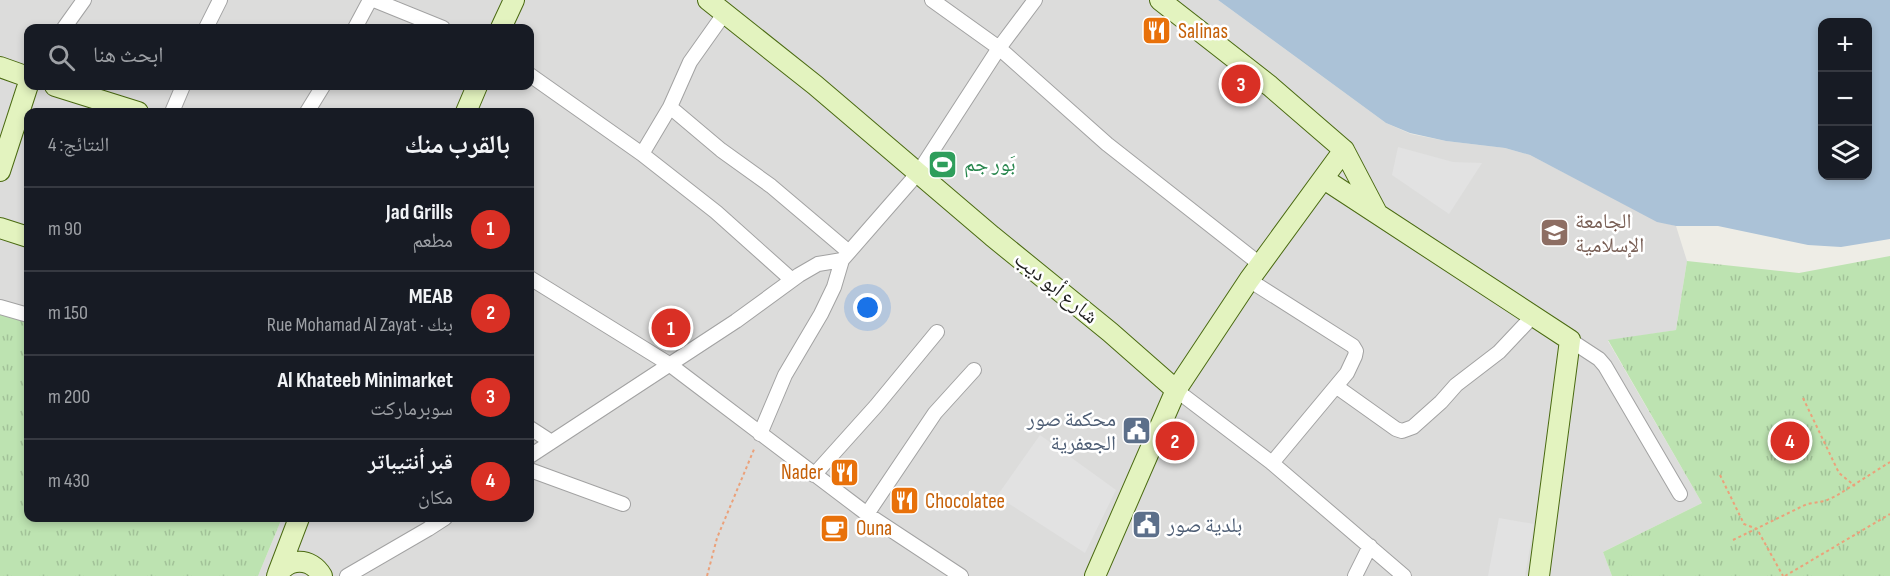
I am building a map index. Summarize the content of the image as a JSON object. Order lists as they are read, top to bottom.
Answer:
{
  "streets": {
    "main road": ["شارع أبو ديب"]
  },
  "places": {
    "restaurant": ["Salinas", "Nader", "Chocolatee"],
    "sports": ["بَور جم"],
    "school or university": ["الجامعة الإسلامية"],
    "public building": ["محكمة صور الجعفرية", "بلدية صور"],
    "cafe": ["Ouna"]
  },
  "page": {
    "map_buttons": ["+", "−"],
    "search": "ابحث هنا",
    "pins": [
      "3",
      "1",
      "2",
      "4"
    ],
    "heading": ["بالقرب منك", "النتائج: 4"],
    "list": [
      {
        "mark": "1",
        "name": "Jad Grills",
        "note": "مطعم",
        "value": "90 m"
      },
      {
        "mark": "2",
        "name": "MEAB",
        "note": "بنك · Rue Mohamad Al Zayat",
        "value": "150 m"
      },
      {
        "mark": "3",
        "name": "Al Khateeb Minimarket",
        "note": "سوبرماركت",
        "value": "200 m"
      },
      {
        "mark": "4",
        "name": "قبر أنتيباتر",
        "note": "مكان",
        "value": "430 m"
      }
    ]
  }
}
